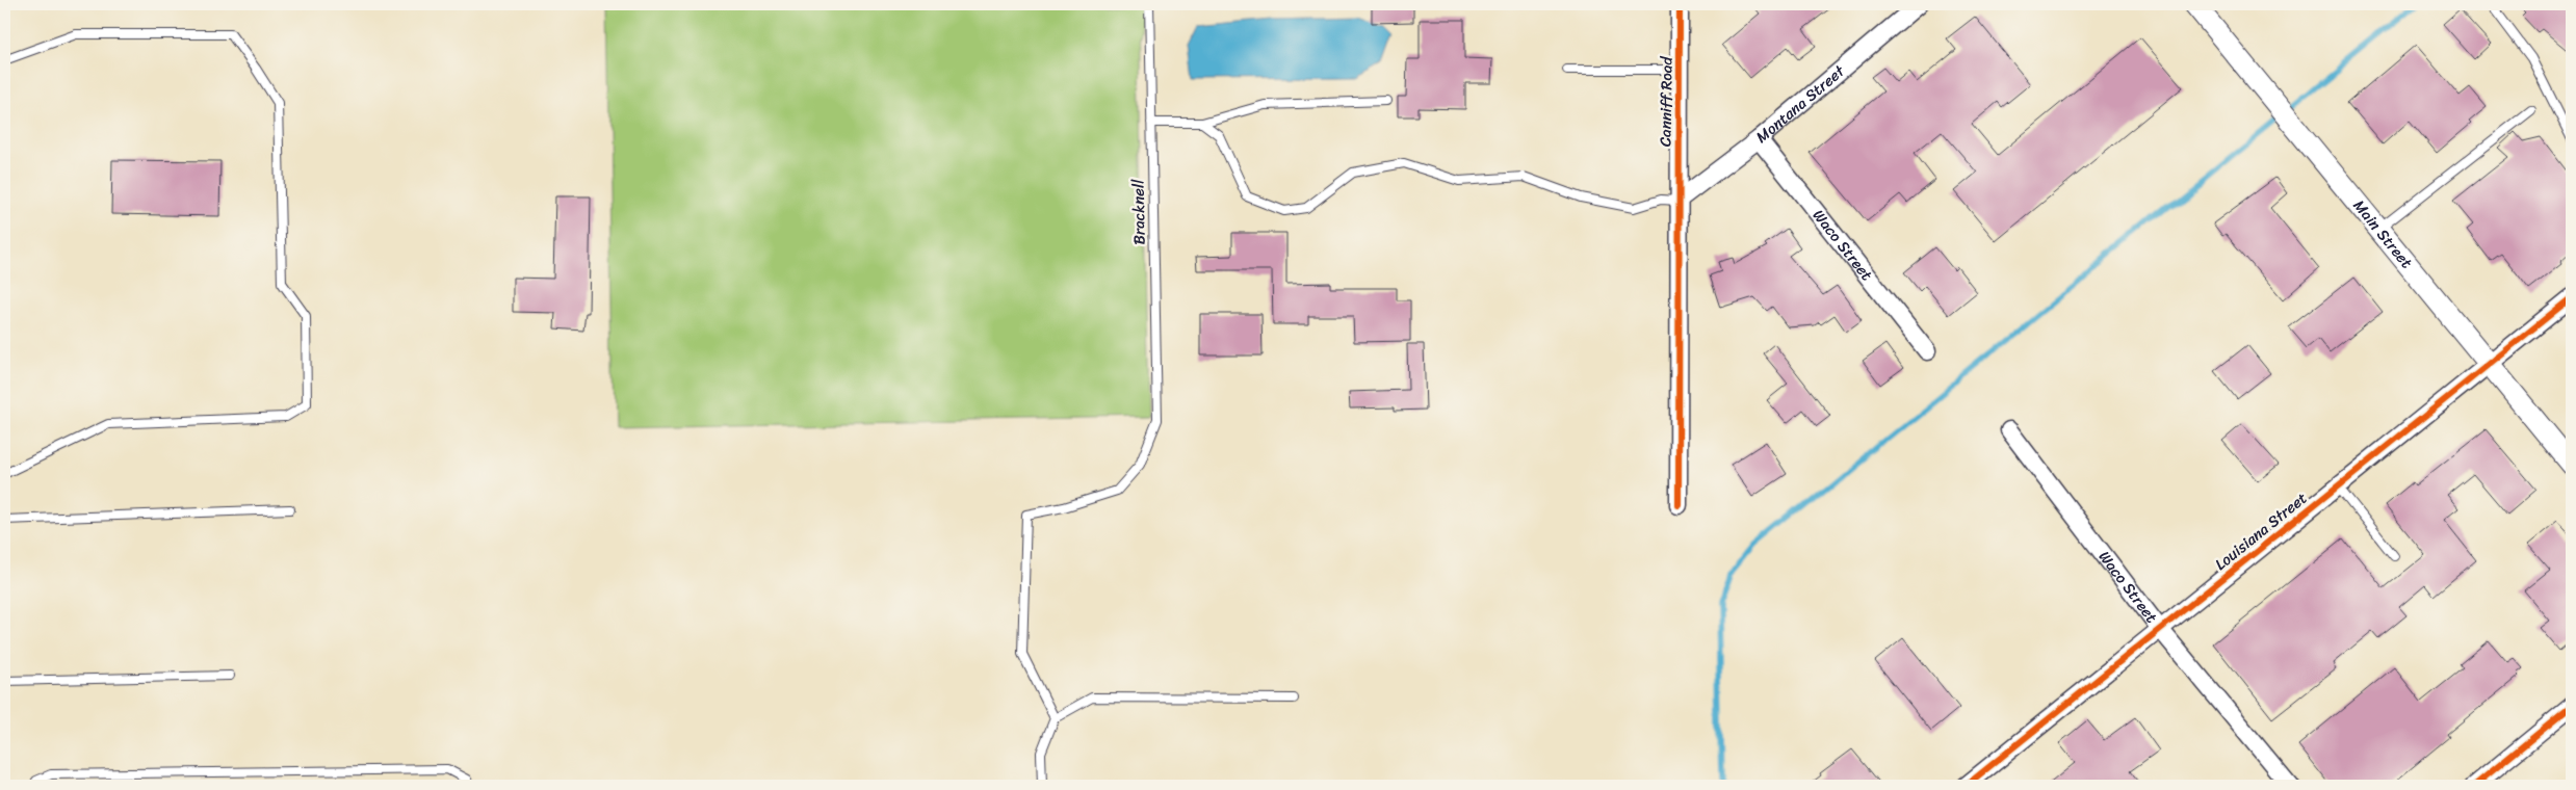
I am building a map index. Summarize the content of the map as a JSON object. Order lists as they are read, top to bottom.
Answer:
{
  "streets": {
    "street": [
      "Canniff Road",
      "Montana Street",
      "Main Street",
      "Waco Street",
      "Louisiana Street"
    ],
    "lane": ["Bracknell"]
  },
  "crossings": [
    ["Canniff Road", "Montana Street"],
    ["Montana Street", "Waco Street"],
    ["Main Street", "Louisiana Street"],
    ["Waco Street", "Louisiana Street"]
  ]
}
